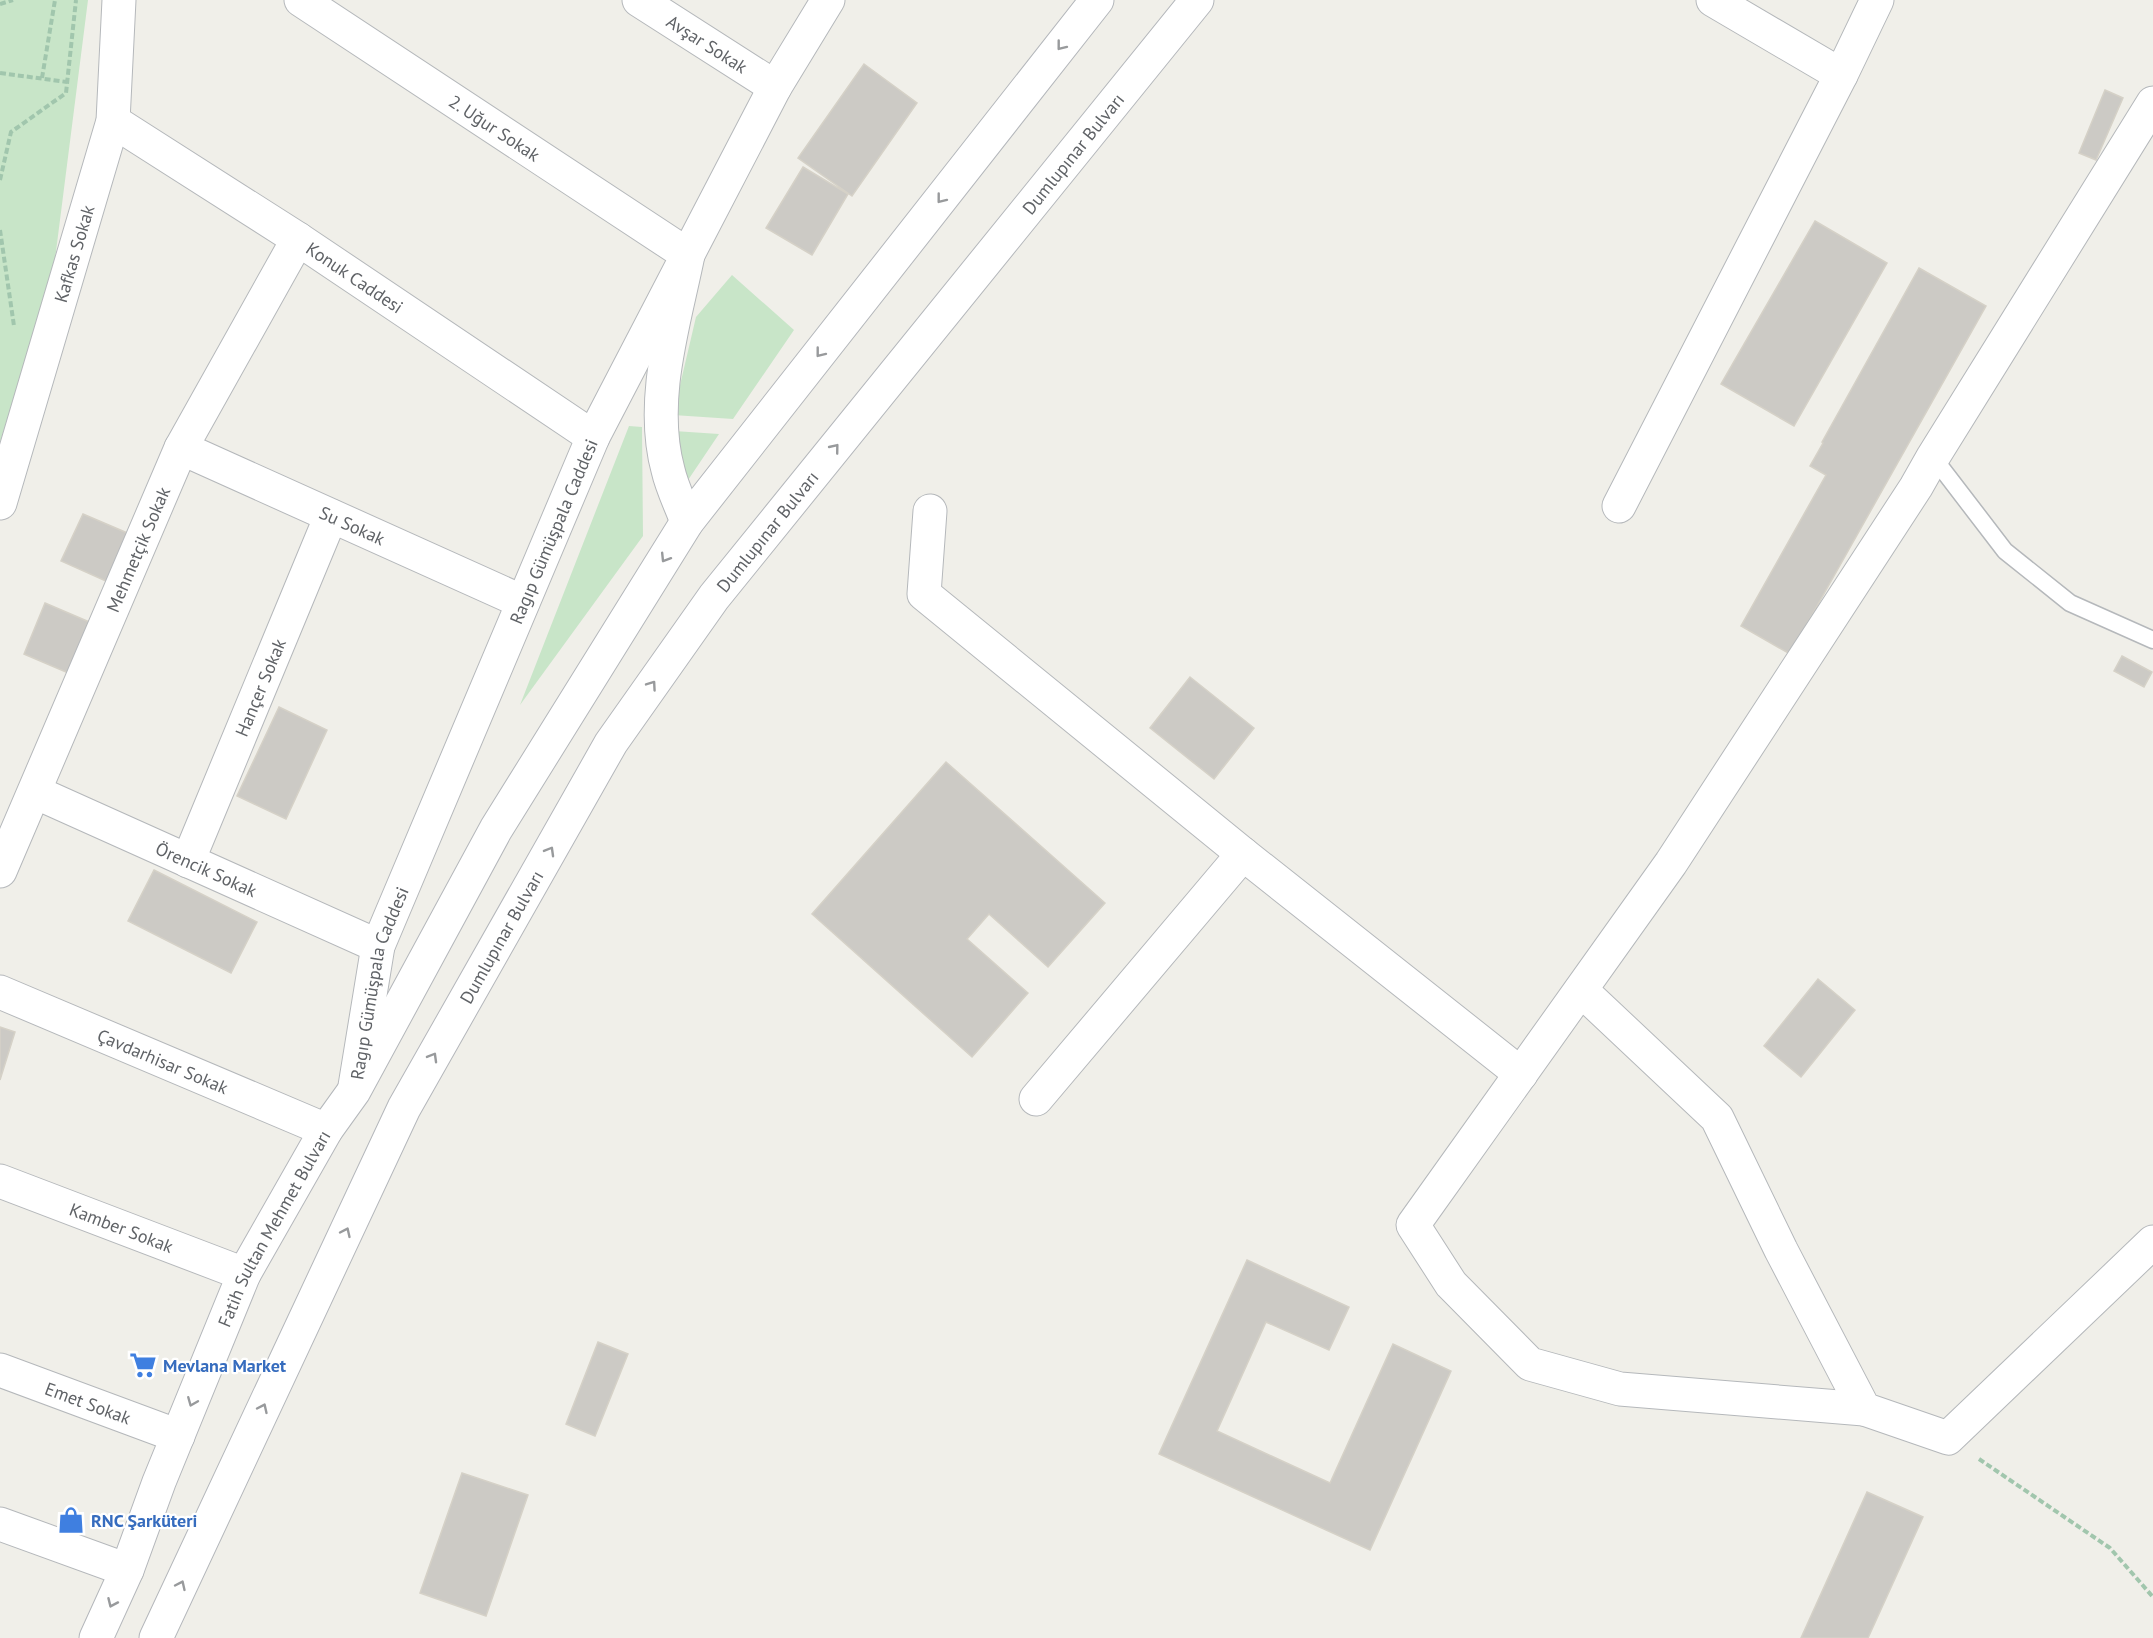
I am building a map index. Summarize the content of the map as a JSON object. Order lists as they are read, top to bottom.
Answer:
{
  "streets": {
    "street": [
      "Avşar Sokak",
      "2. Uğur Sokak",
      "Dumlupınar Bulvarı",
      "Kafkas Sokak",
      "Konuk Caddesi",
      "Su Sokak",
      "Ragıp Gümüşpala Caddesi",
      "Mehmetçik Sokak",
      "Hançer Sokak",
      "Örencik Sokak",
      "Çavdarhisar Sokak",
      "Kamber Sokak",
      "Fatih Sultan Mehmet Bulvarı",
      "Emet Sokak"
    ]
  },
  "crossings": [
    ["Avşar Sokak", "Ragıp Gümüşpala Caddesi"],
    ["2. Uğur Sokak", "Ragıp Gümüşpala Caddesi"],
    ["Kafkas Sokak", "Konuk Caddesi"],
    ["Konuk Caddesi", "Ragıp Gümüşpala Caddesi"],
    ["Konuk Caddesi", "Mehmetçik Sokak"],
    ["Su Sokak", "Ragıp Gümüşpala Caddesi"],
    ["Su Sokak", "Mehmetçik Sokak"],
    ["Su Sokak", "Hançer Sokak"],
    ["Ragıp Gümüşpala Caddesi", "Örencik Sokak"],
    ["Ragıp Gümüşpala Caddesi", "Fatih Sultan Mehmet Bulvarı"],
    ["Mehmetçik Sokak", "Örencik Sokak"],
    ["Hançer Sokak", "Örencik Sokak"],
    ["Çavdarhisar Sokak", "Fatih Sultan Mehmet Bulvarı"],
    ["Kamber Sokak", "Fatih Sultan Mehmet Bulvarı"],
    ["Fatih Sultan Mehmet Bulvarı", "Emet Sokak"]
  ],
  "one_way": ["Fatih Sultan Mehmet Bulvarı"],
  "places": {
    "supermarket": ["Mevlana Market"],
    "shop": ["RNC Şarküteri"]
  }
}
